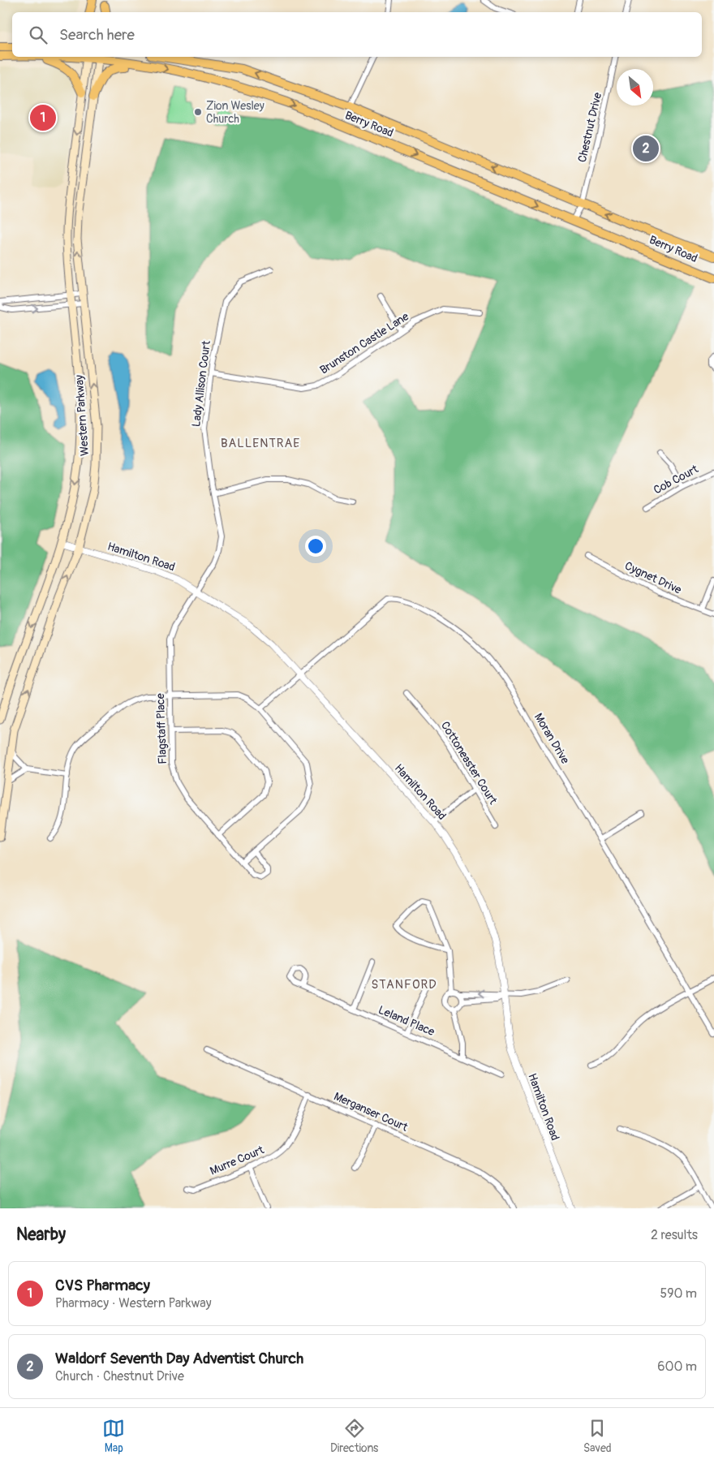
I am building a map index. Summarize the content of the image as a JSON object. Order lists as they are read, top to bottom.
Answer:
{
  "streets": {
    "highway": ["Berry Road"],
    "main road": ["Western Parkway"],
    "street": [
      "Chestnut Drive",
      "Brunston Castle Lane",
      "Lady Allison Court",
      "Cob Court",
      "Hamilton Road",
      "Cygnet Drive",
      "Flagstaff Place",
      "Moran Drive",
      "Cottoneaster Court",
      "Leland Place",
      "Merganser Court",
      "Murre Court"
    ]
  },
  "crossings": [
    ["Berry Road", "Chestnut Drive"],
    ["Berry Road", "Western Parkway"],
    ["Brunston Castle Lane", "Lady Allison Court"],
    ["Lady Allison Court", "Hamilton Road"],
    ["Lady Allison Court", "Flagstaff Place"],
    ["Western Parkway", "Hamilton Road"],
    ["Hamilton Road", "Flagstaff Place"],
    ["Hamilton Road", "Moran Drive"],
    ["Merganser Court", "Murre Court"]
  ],
  "districts": ["BALLENTRAE", "STANFORD"],
  "places": ["Zion Wesley Church"],
  "north": "bottom right",
  "page": {
    "search": "Search here",
    "pins": ["1", "2"],
    "heading": ["Nearby", "2 results"],
    "list": [
      {
        "mark": "1",
        "name": "CVS Pharmacy",
        "note": "Pharmacy · Western Parkway",
        "value": "590 m"
      },
      {
        "mark": "2",
        "name": "Waldorf Seventh Day Adventist Church",
        "note": "Church · Chestnut Drive",
        "value": "600 m"
      }
    ],
    "nav": ["Map", "Directions", "Saved"]
  }
}
